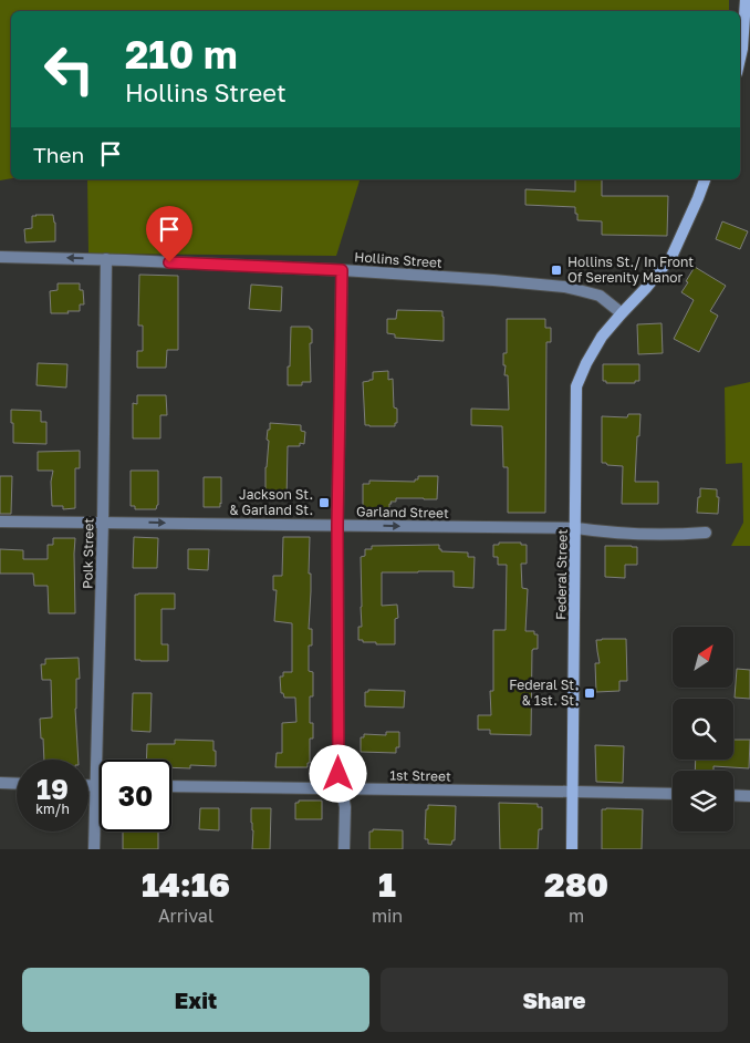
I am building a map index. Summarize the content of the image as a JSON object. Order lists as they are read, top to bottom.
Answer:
{
  "streets": {
    "street": [
      "Hollins Street",
      "Garland Street",
      "Polk Street",
      "Federal Street",
      "1st Street"
    ]
  },
  "crossings": [
    ["Hollins Street", "Polk Street"],
    ["Hollins Street", "Federal Street"],
    ["Garland Street", "Polk Street"],
    ["Garland Street", "Federal Street"],
    ["Federal Street", "1st Street"]
  ],
  "one_way": ["Garland Street"],
  "places": {
    "transit": ["Hollins St./ In Front Of Serenity Manor", "Jackson St. & Garland St.", "Federal St. & 1st. St."]
  },
  "north": "top right",
  "page": {
    "turn": ["210 m", "Hollins Street"],
    "then": "Then",
    "speed": "19 km/h",
    "limit": "30",
    "eta": [
      "14:16",
      "Arrival",
      "1",
      "min",
      "280",
      "m"
    ],
    "buttons": ["Exit", "Share"]
  }
}
